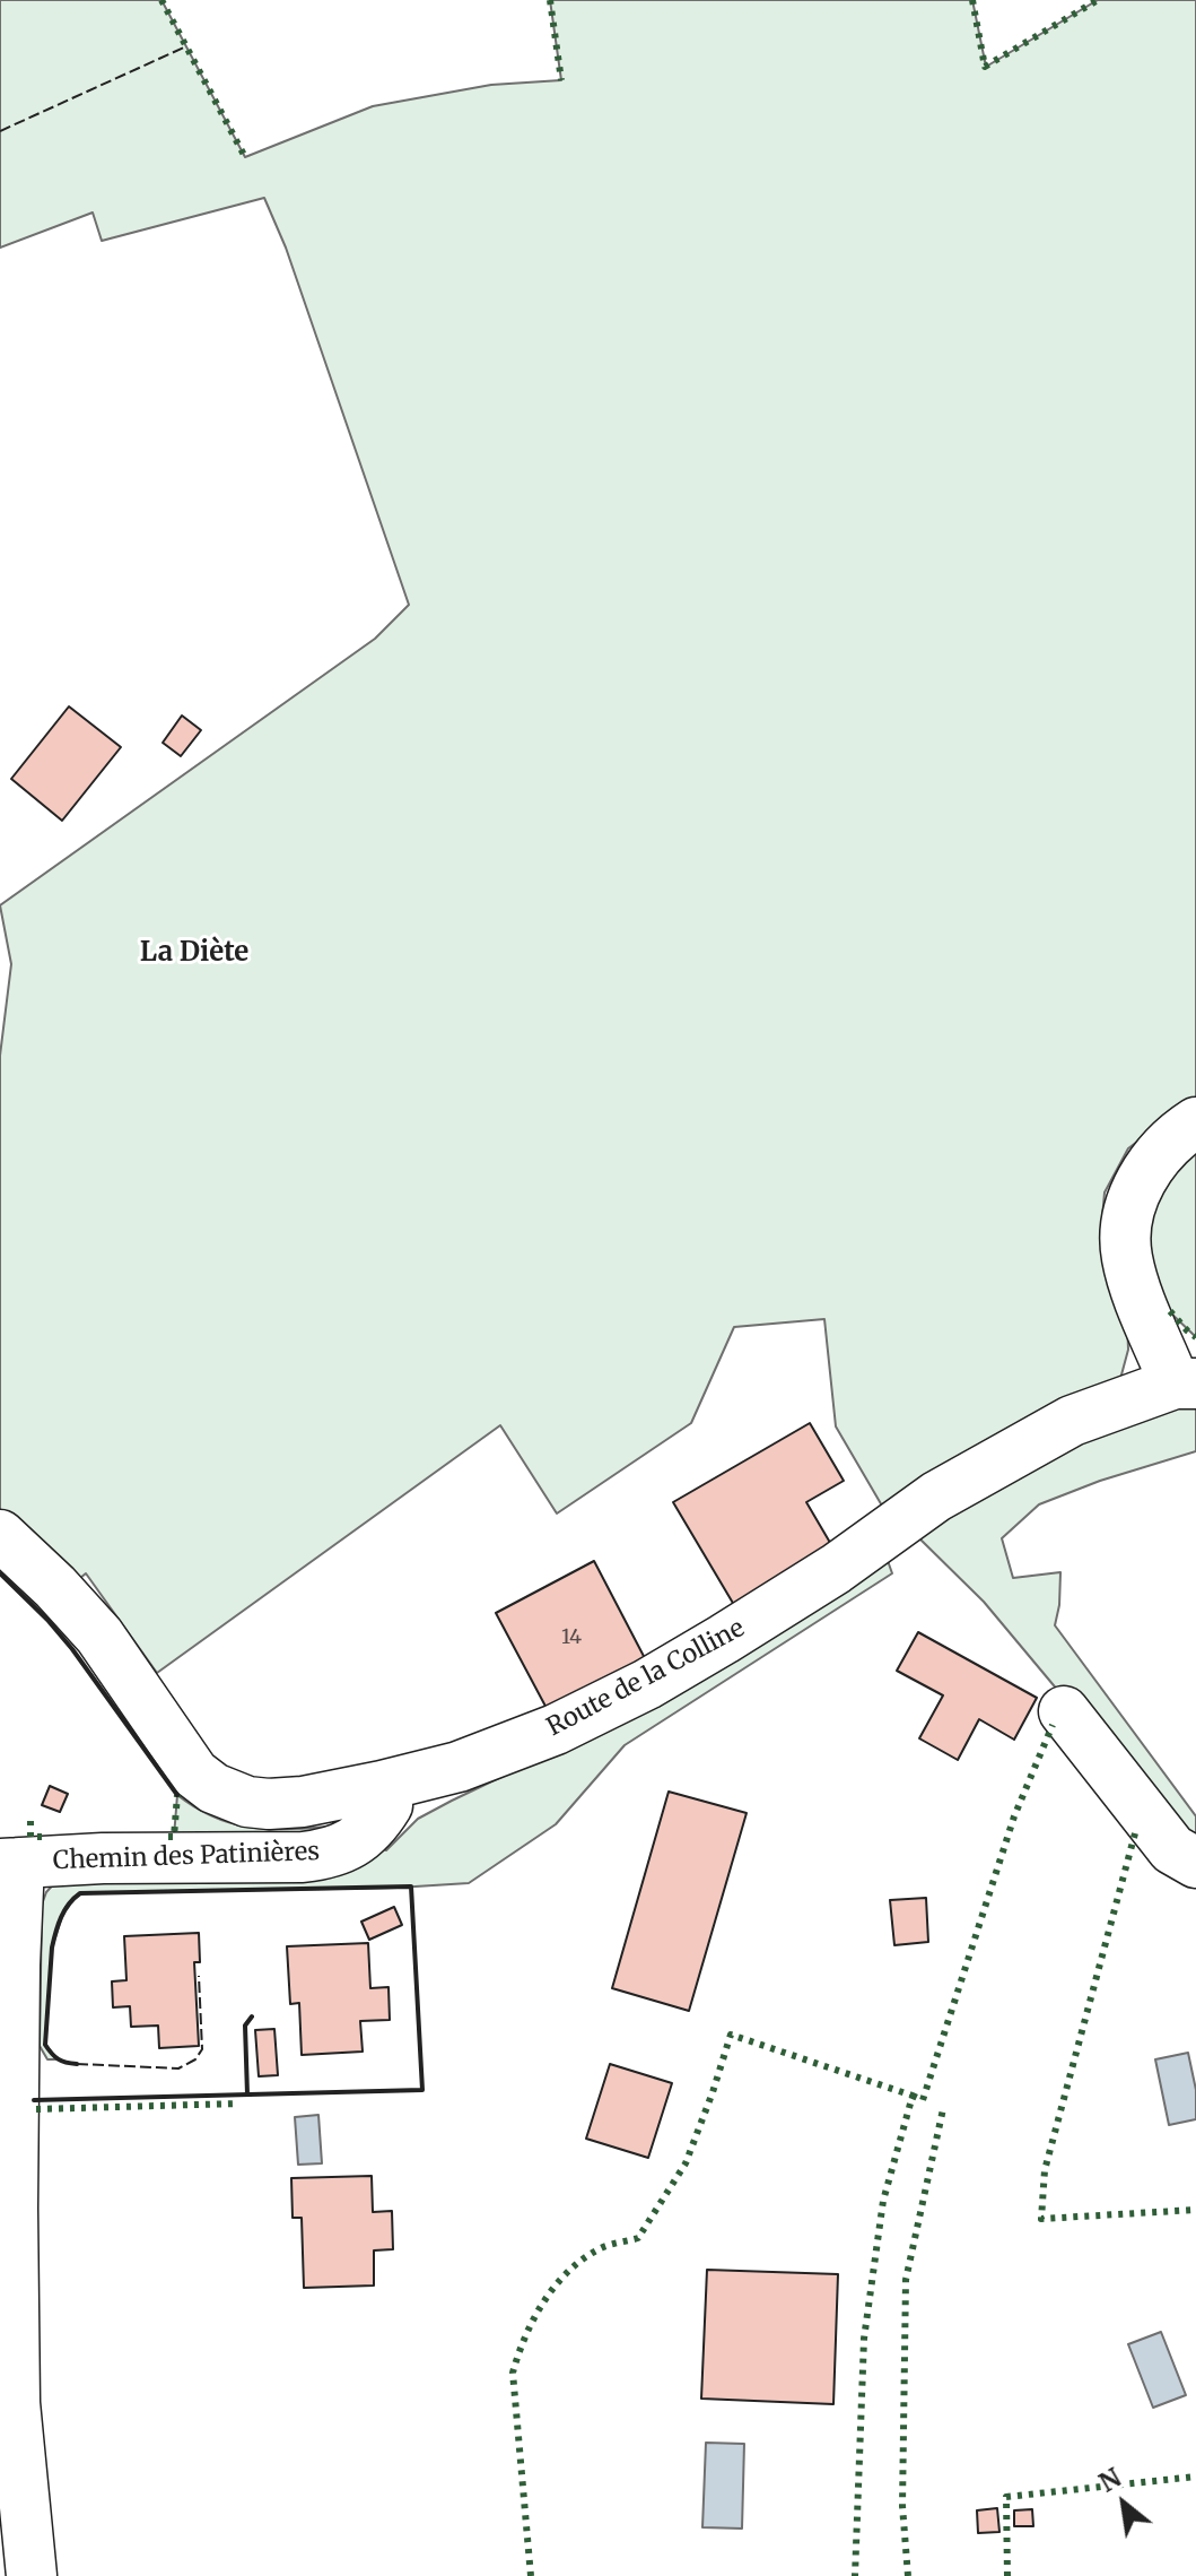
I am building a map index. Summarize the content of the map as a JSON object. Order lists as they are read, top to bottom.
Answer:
{
  "streets": {
    "street": ["Route de la Colline", "Chemin des Patinières"]
  },
  "crossings": [
    ["Route de la Colline", "Chemin des Patinières"]
  ],
  "districts": ["La Diète"],
  "house_numbers": ["14"],
  "north": "top left"
}
